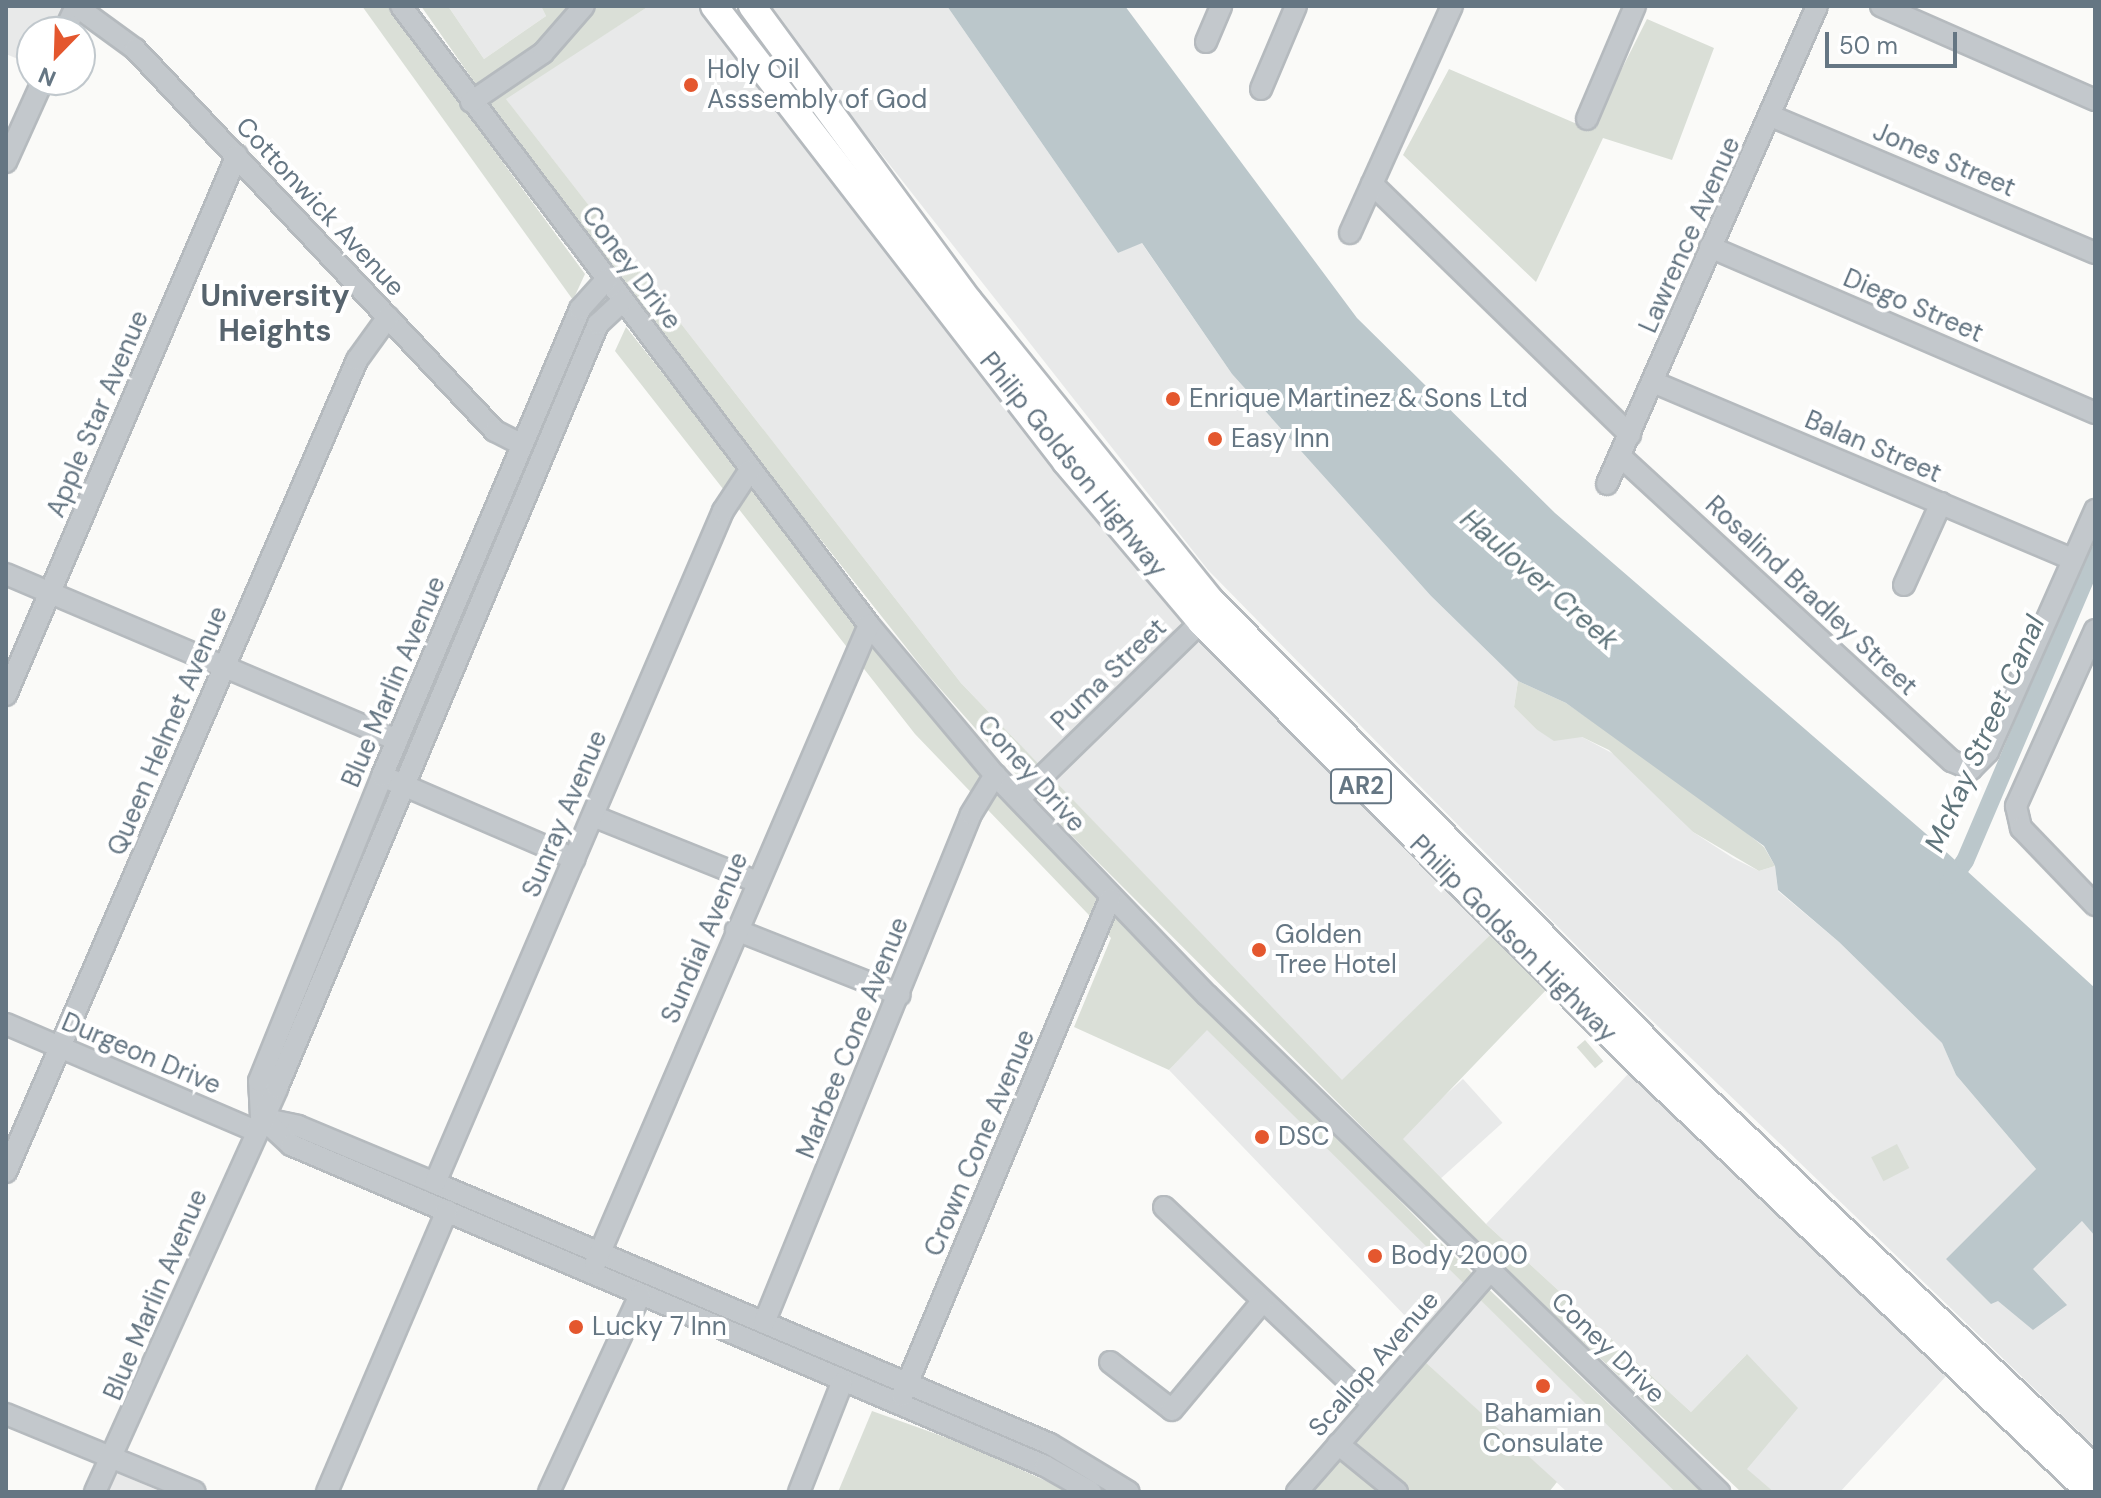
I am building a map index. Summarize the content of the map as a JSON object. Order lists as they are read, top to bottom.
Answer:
{
  "streets": {
    "main road": ["Philip Goldson Highway", "AR2"],
    "street": [
      "Jones Street",
      "Cottonwick Avenue",
      "Lawrence Avenue",
      "Coney Drive",
      "Diego Street",
      "Apple Star Avenue",
      "Balan Street",
      "Rosalind Bradley Street",
      "Puma Street",
      "Blue Marlin Avenue",
      "Queen Helmet Avenue",
      "Sunray Avenue",
      "Sundial Avenue",
      "Marbee Cone Avenue",
      "Durgeon Drive",
      "Crown Cone Avenue",
      "Scallop Avenue"
    ]
  },
  "crossings": [
    ["Jones Street", "Lawrence Avenue"],
    ["Cottonwick Avenue", "Apple Star Avenue"],
    ["Cottonwick Avenue", "Blue Marlin Avenue"],
    ["Cottonwick Avenue", "Queen Helmet Avenue"],
    ["Lawrence Avenue", "Diego Street"],
    ["Lawrence Avenue", "Balan Street"],
    ["Lawrence Avenue", "Rosalind Bradley Street"],
    ["Coney Drive", "Puma Street"],
    ["Coney Drive", "Blue Marlin Avenue"],
    ["Coney Drive", "Sunray Avenue"],
    ["Coney Drive", "Sundial Avenue"],
    ["Coney Drive", "Marbee Cone Avenue"],
    ["Coney Drive", "Crown Cone Avenue"],
    ["Coney Drive", "Scallop Avenue"],
    ["Balan Street", "Rosalind Bradley Street"],
    ["Philip Goldson Highway", "Puma Street"],
    ["Blue Marlin Avenue", "Durgeon Drive"],
    ["Queen Helmet Avenue", "Durgeon Drive"]
  ],
  "districts": ["University Heights"],
  "water": ["Haulover Creek", "McKay Street Canal"],
  "places": [
    "Holy Oil Asssembly of God",
    "Enrique Martinez & Sons Ltd",
    "Easy Inn",
    "Golden Tree Hotel",
    "DSC",
    "Body 2000",
    "Lucky 7 Inn",
    "Bahamian Consulate"
  ],
  "scale_bar": "50 m",
  "north": "bottom left"
}
